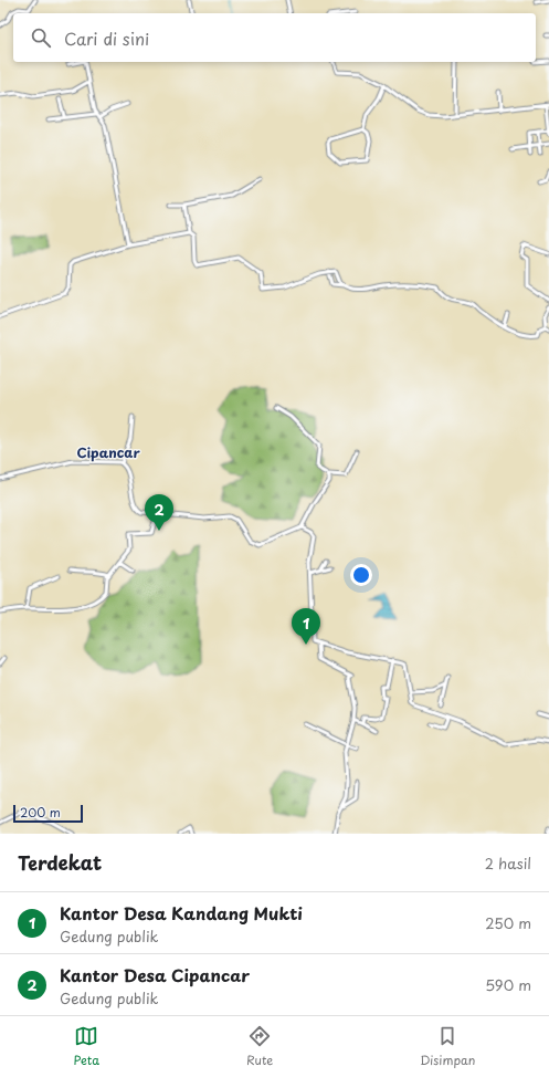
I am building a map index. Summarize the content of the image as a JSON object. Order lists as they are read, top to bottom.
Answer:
{
  "districts": ["Cipancar"],
  "scale_bar": "200 m",
  "page": {
    "search": "Cari di sini",
    "pins": ["2", "1"],
    "scale": "200 m",
    "heading": ["Terdekat", "2 hasil"],
    "list": [
      {
        "mark": "1",
        "name": "Kantor Desa Kandang Mukti",
        "note": "Gedung publik",
        "value": "250 m"
      },
      {
        "mark": "2",
        "name": "Kantor Desa Cipancar",
        "note": "Gedung publik",
        "value": "590 m"
      }
    ],
    "nav": ["Peta", "Rute", "Disimpan"]
  }
}
